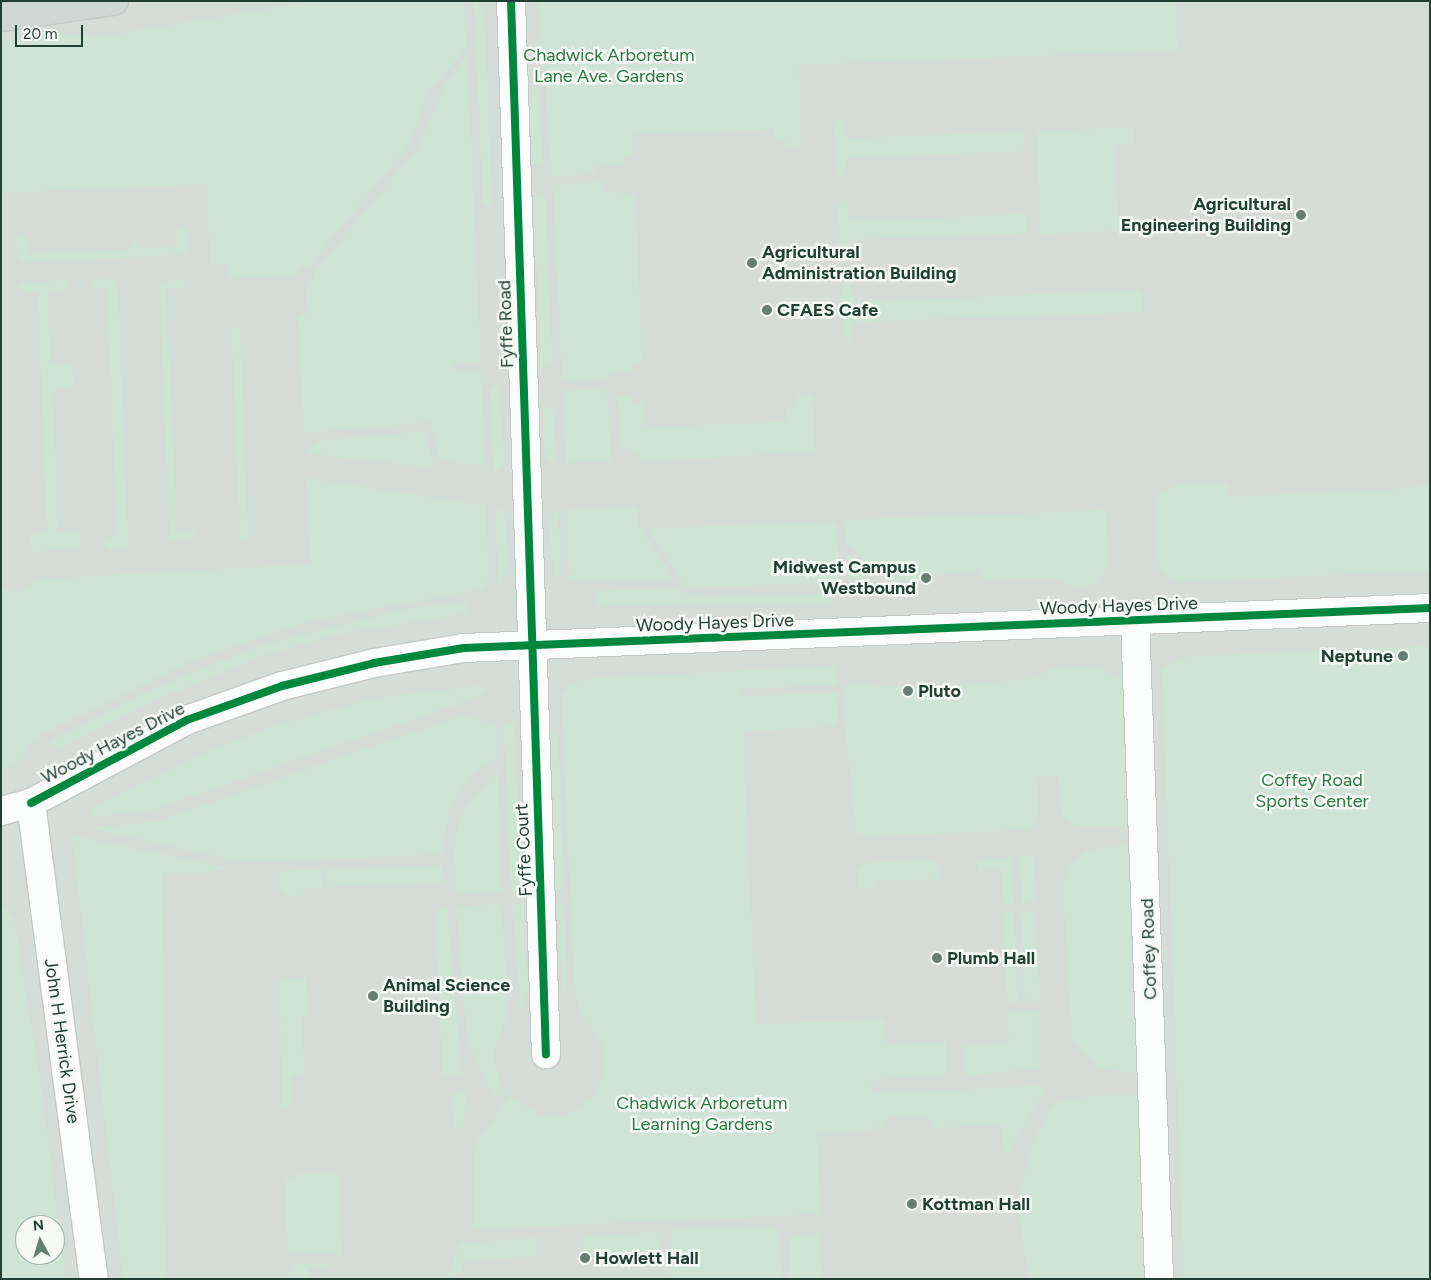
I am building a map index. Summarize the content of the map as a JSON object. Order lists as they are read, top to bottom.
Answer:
{
  "streets": {
    "street": [
      "Fyffe Road",
      "Woody Hayes Drive",
      "Fyffe Court",
      "Coffey Road",
      "John H Herrick Drive"
    ]
  },
  "crossings": [
    ["Fyffe Road", "Woody Hayes Drive"],
    ["Fyffe Road", "Fyffe Court"],
    ["Woody Hayes Drive", "Fyffe Court"],
    ["Woody Hayes Drive", "Coffey Road"],
    ["Woody Hayes Drive", "John H Herrick Drive"]
  ],
  "parks": ["Chadwick Arboretum Lane Ave. Gardens", "Coffey Road Sports Center", "Chadwick Arboretum Learning Gardens"],
  "places": [
    "Agricultural Engineering Building",
    "Agricultural Administration Building",
    "CFAES Cafe",
    "Midwest Campus Westbound",
    "Neptune",
    "Pluto",
    "Plumb Hall",
    "Animal Science Building",
    "Kottman Hall",
    "Howlett Hall"
  ],
  "scale_bar": "20 m",
  "north": "top"
}
